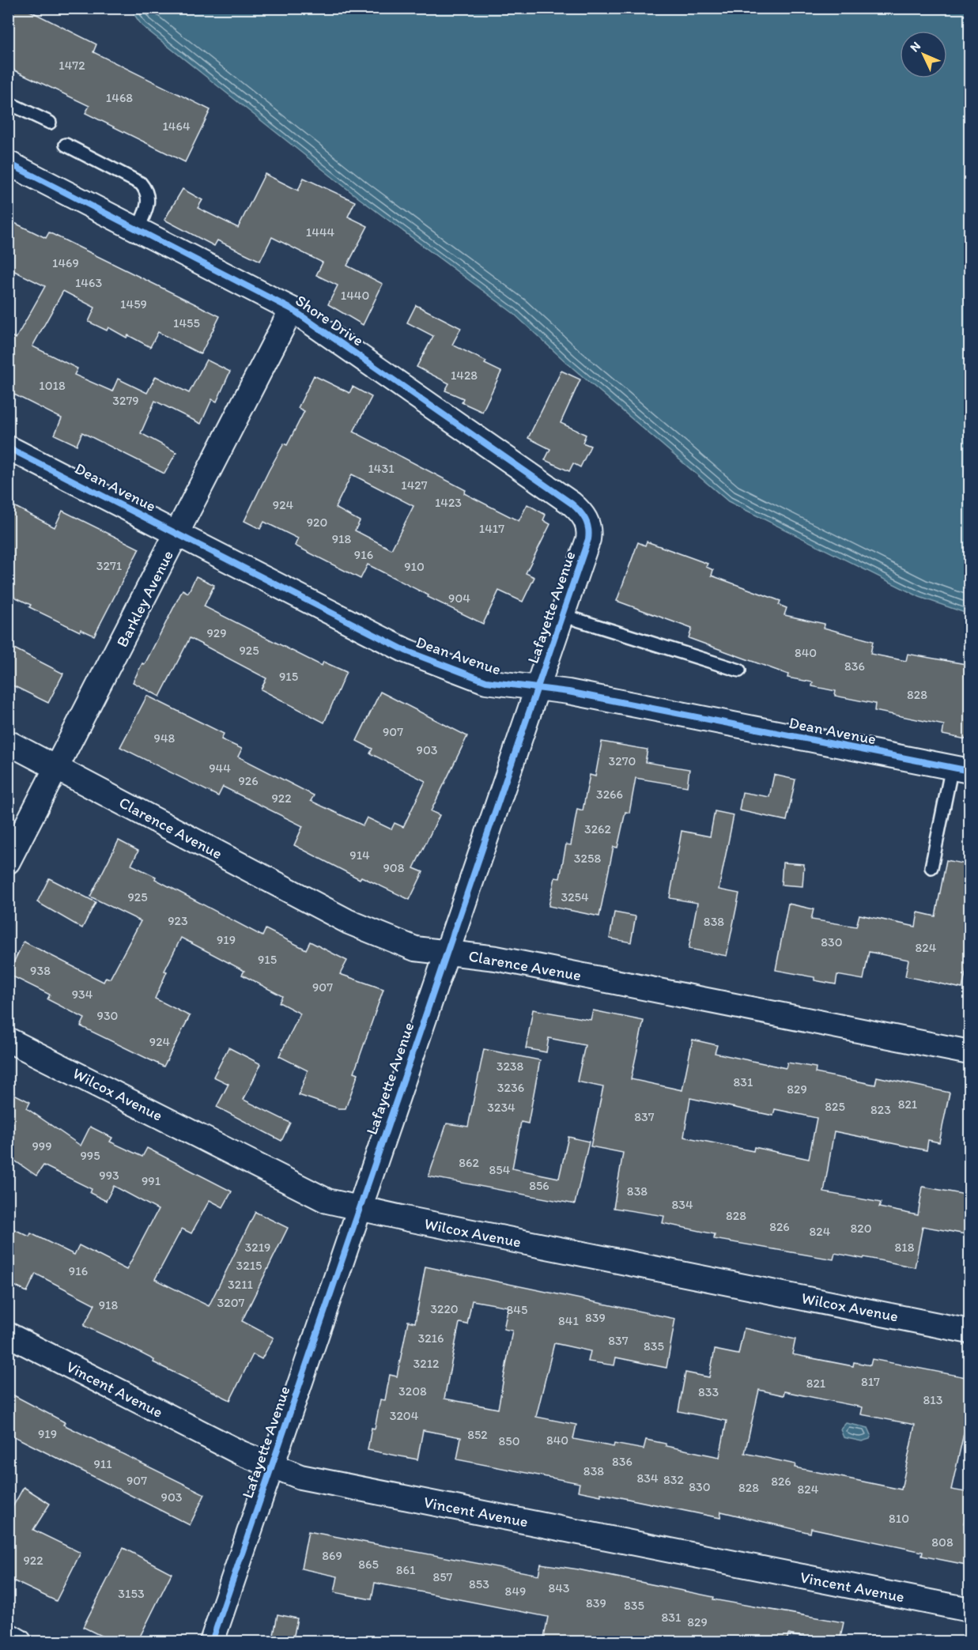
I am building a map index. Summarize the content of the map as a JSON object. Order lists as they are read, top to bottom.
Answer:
{
  "streets": {
    "street": [
      "Shore Drive",
      "Dean Avenue",
      "Barkley Avenue",
      "Lafayette Avenue",
      "Clarence Avenue",
      "Wilcox Avenue",
      "Vincent Avenue"
    ]
  },
  "crossings": [
    ["Shore Drive", "Barkley Avenue"],
    ["Shore Drive", "Lafayette Avenue"],
    ["Dean Avenue", "Barkley Avenue"],
    ["Dean Avenue", "Lafayette Avenue"],
    ["Barkley Avenue", "Clarence Avenue"],
    ["Lafayette Avenue", "Clarence Avenue"],
    ["Lafayette Avenue", "Wilcox Avenue"],
    ["Lafayette Avenue", "Vincent Avenue"]
  ],
  "house_numbers": [
    "1472",
    "1468",
    "1464",
    "1444",
    "1469",
    "1463",
    "1440",
    "1459",
    "1455",
    "1428",
    "1018",
    "3279",
    "1431",
    "1427",
    "1423",
    "924",
    "920",
    "1417",
    "918",
    "916",
    "3271",
    "910",
    "904",
    "929",
    "925",
    "840",
    "836",
    "915",
    "828",
    "907",
    "948",
    "903",
    "3270",
    "944",
    "926",
    "3266",
    "922",
    "3262",
    "914",
    "3258",
    "908",
    "925",
    "3254",
    "923",
    "838",
    "919",
    "830",
    "824",
    "915",
    "938",
    "907",
    "934",
    "930",
    "924",
    "3238",
    "831",
    "3236",
    "829",
    "821",
    "825",
    "3234",
    "823",
    "837",
    "999",
    "995",
    "862",
    "854",
    "993",
    "991",
    "856",
    "838",
    "834",
    "828",
    "826",
    "820",
    "824",
    "3219",
    "818",
    "3215",
    "916",
    "3211",
    "3207",
    "918",
    "3220",
    "845",
    "839",
    "841",
    "3216",
    "837",
    "835",
    "3212",
    "817",
    "821",
    "3208",
    "833",
    "813",
    "3204",
    "919",
    "852",
    "840",
    "850",
    "836",
    "911",
    "838",
    "834",
    "832",
    "907",
    "826",
    "830",
    "828",
    "824",
    "903",
    "810",
    "808",
    "869",
    "922",
    "865",
    "861",
    "857",
    "853",
    "843",
    "849",
    "3153",
    "839",
    "835",
    "831",
    "829"
  ],
  "north": "top left"
}
